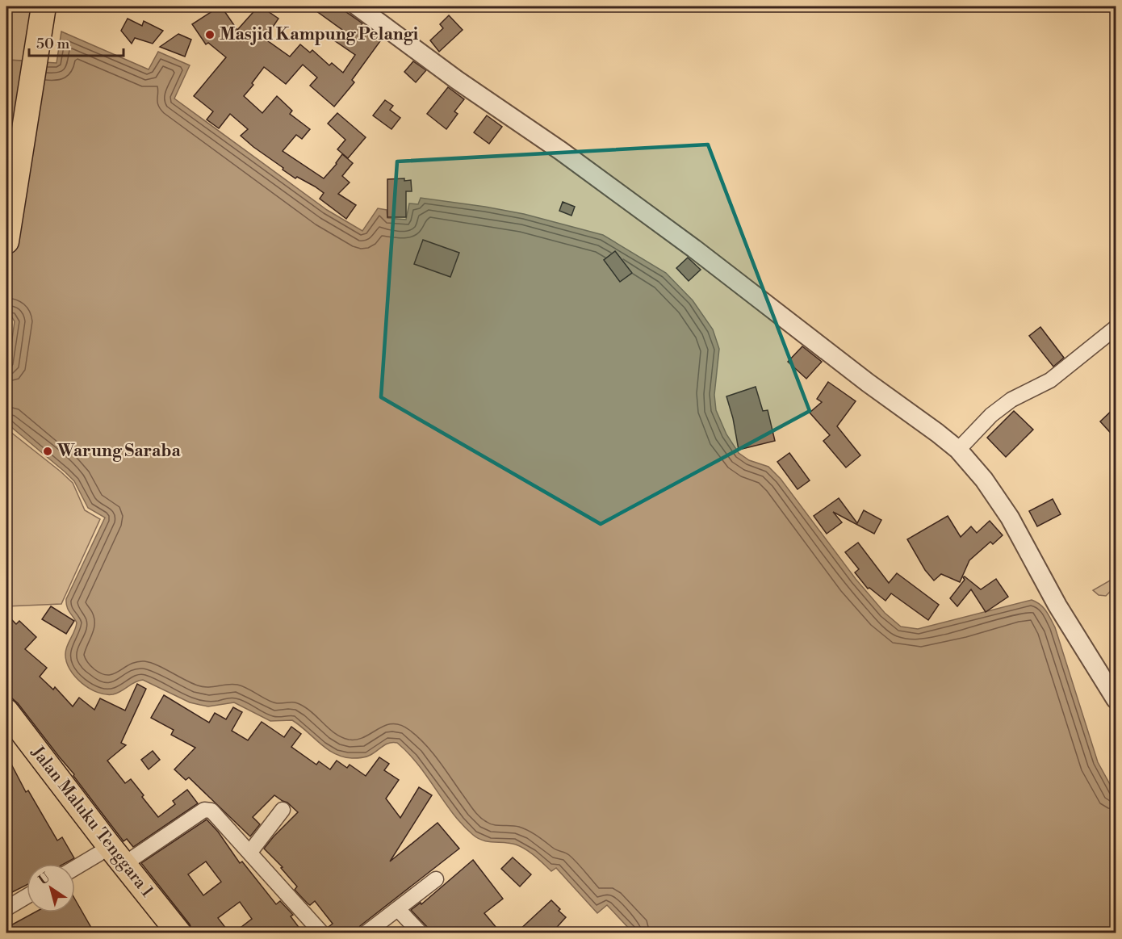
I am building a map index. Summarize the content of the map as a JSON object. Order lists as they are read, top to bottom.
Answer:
{
  "streets": {
    "highway": ["Jalan Maluku Tenggara 1"]
  },
  "places": ["Masjid Kampung Pelangi", "Warung Saraba"],
  "scale_bar": "50 m",
  "north": "top left"
}
